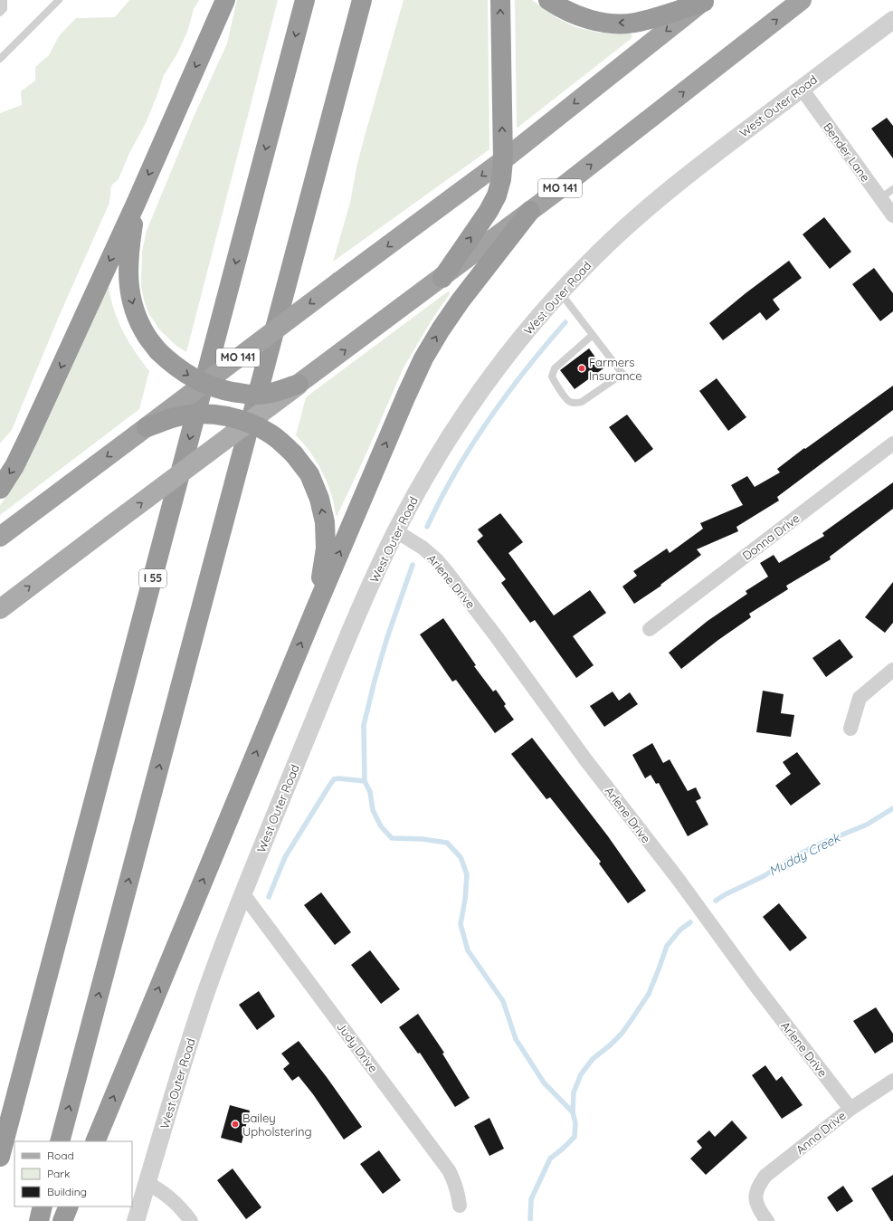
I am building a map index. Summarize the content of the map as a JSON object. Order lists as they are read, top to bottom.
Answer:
{
  "streets": {
    "highway": ["MO 141", "I 55"],
    "street": [
      "West Outer Road",
      "Bender Lane",
      "Donna Drive",
      "Arlene Drive",
      "Judy Drive",
      "Anna Drive"
    ]
  },
  "crossings": [
    ["West Outer Road", "Bender Lane"],
    ["West Outer Road", "Arlene Drive"],
    ["West Outer Road", "Judy Drive"],
    ["Arlene Drive", "Anna Drive"]
  ],
  "water": ["Muddy Creek"],
  "places": ["Farmers Insurance", "Bailey Upholstering"],
  "legend": ["Road", "Park", "Building"]
}
